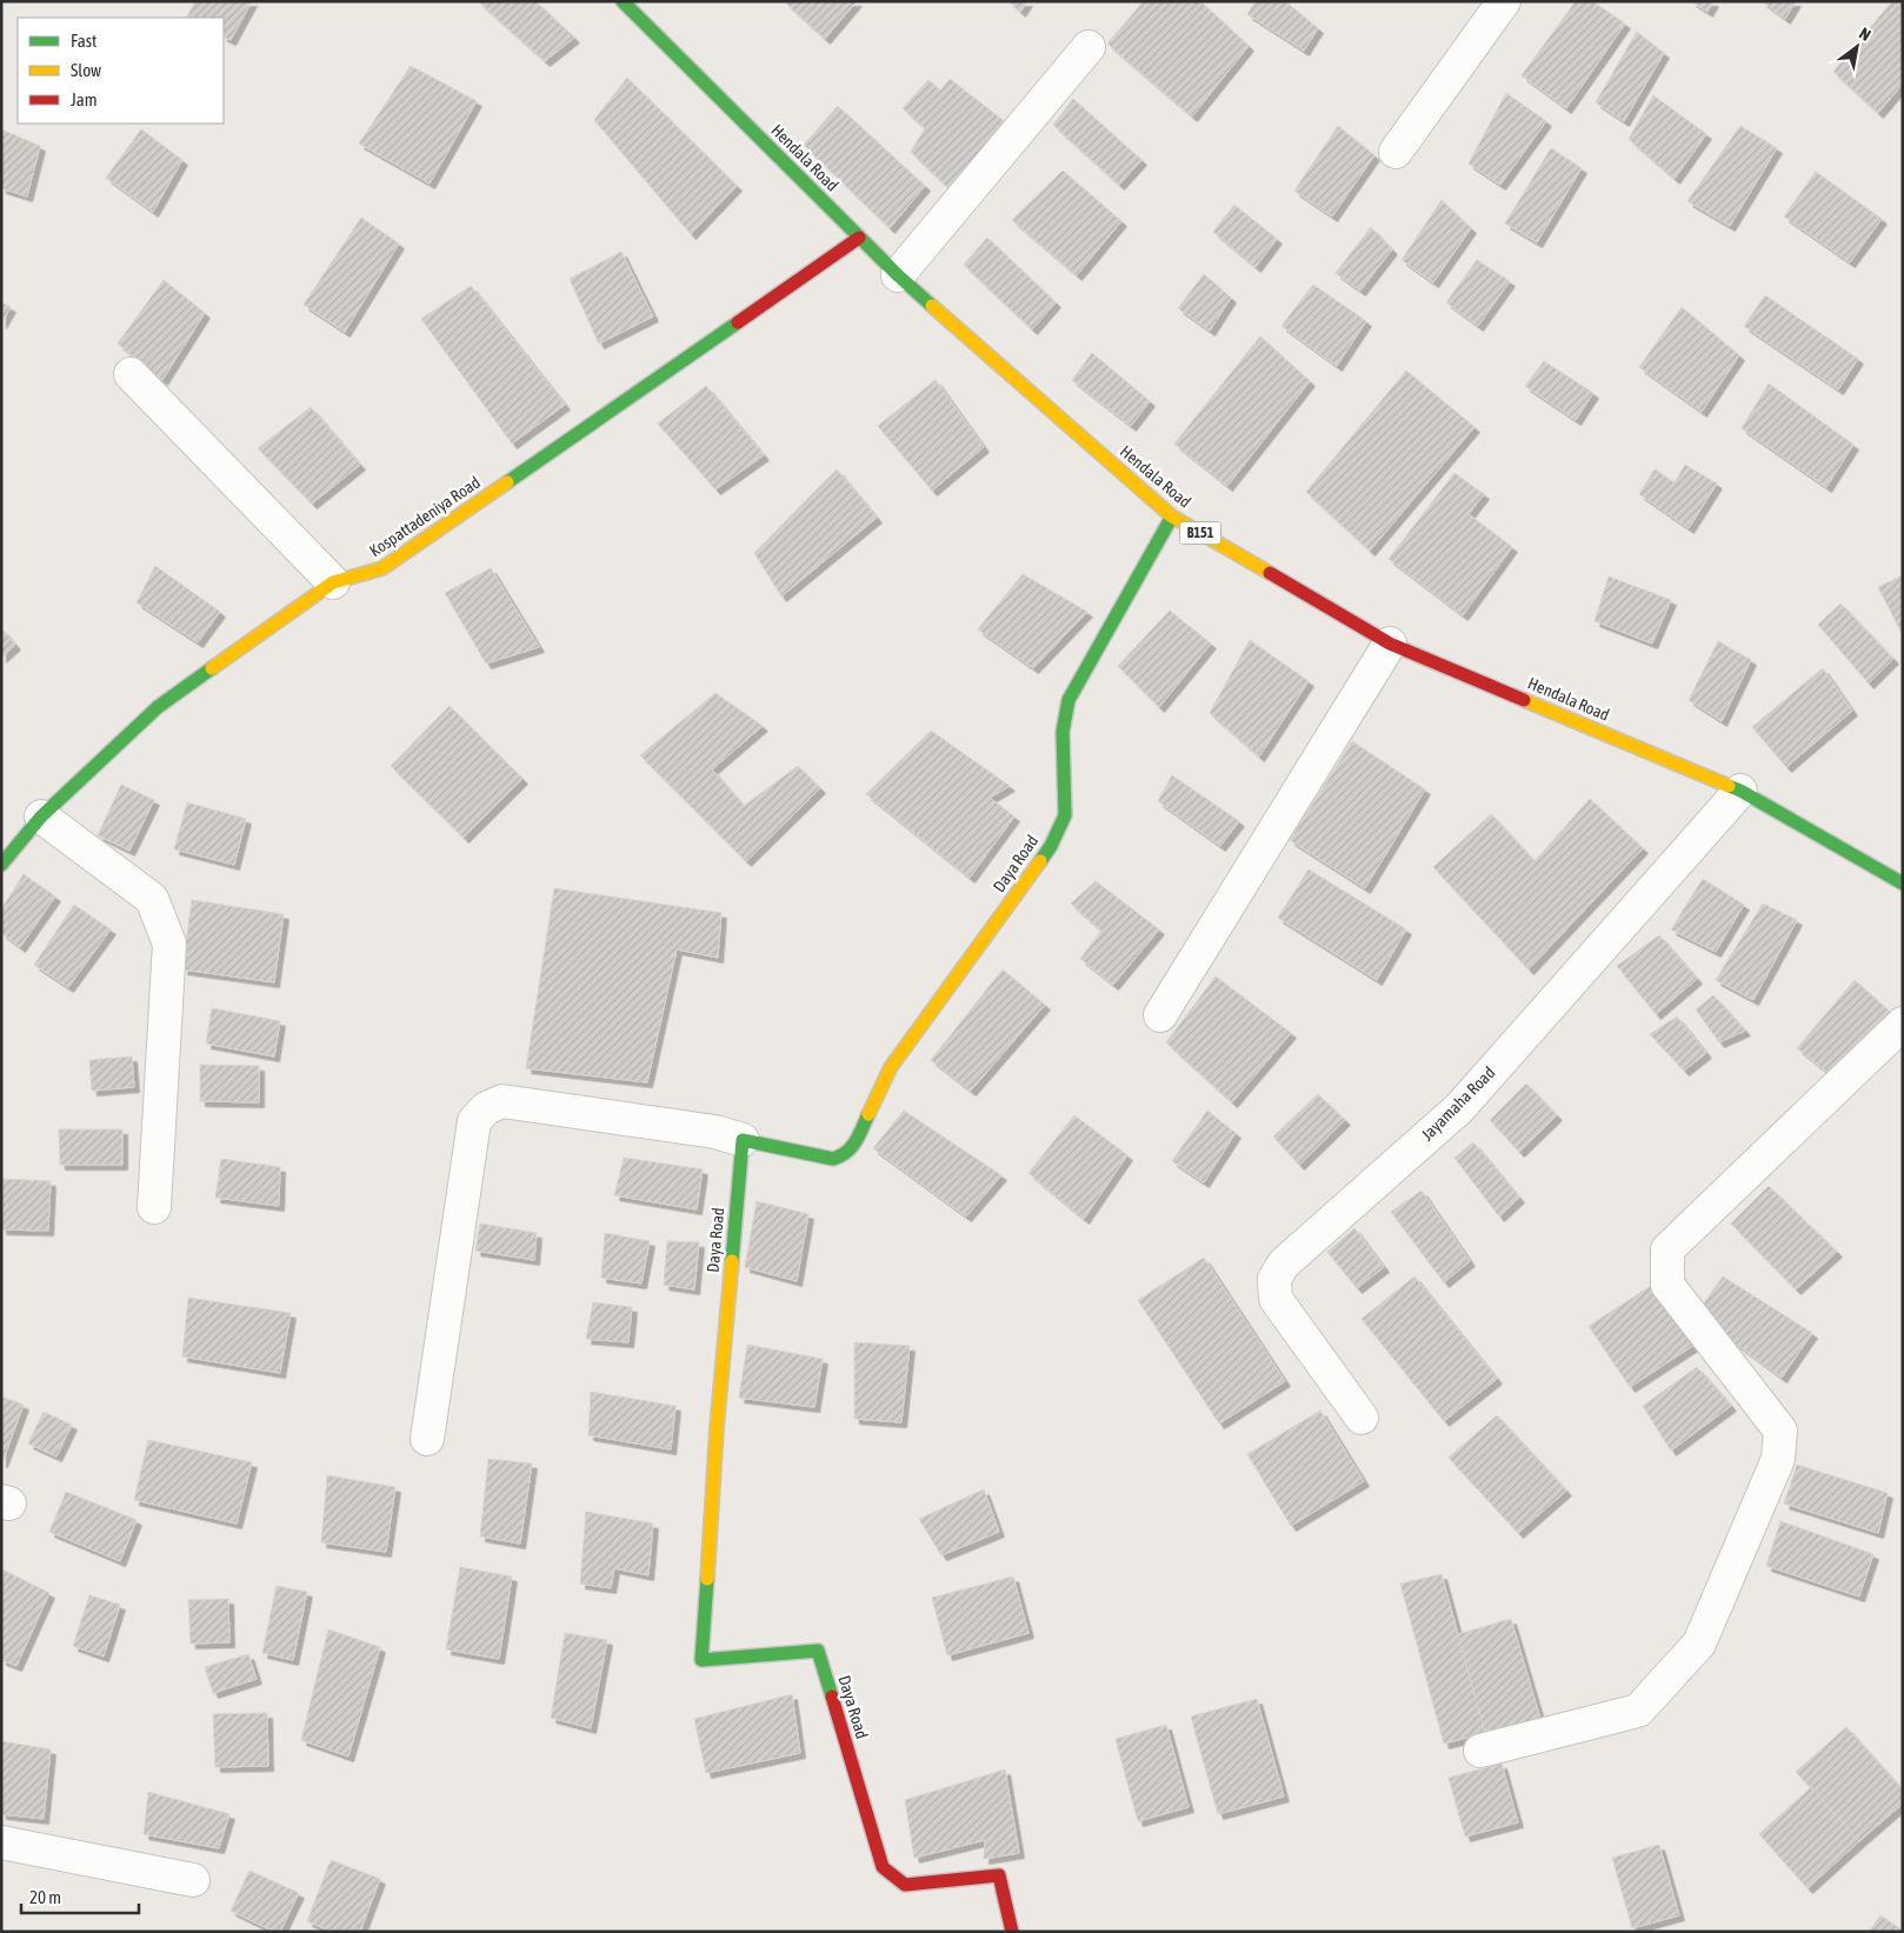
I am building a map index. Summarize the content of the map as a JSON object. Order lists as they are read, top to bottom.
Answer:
{
  "streets": {
    "street": [
      "Hendala Road",
      "Kospattadeniya Road",
      "B151",
      "Daya Road",
      "Jayamaha Road"
    ]
  },
  "crossings": [
    ["Hendala Road", "Kospattadeniya Road"],
    ["Hendala Road", "Daya Road"],
    ["Hendala Road", "Jayamaha Road"]
  ],
  "legend": ["Fast", "Slow", "Jam"],
  "scale_bar": "20 m",
  "north": "top right"
}
